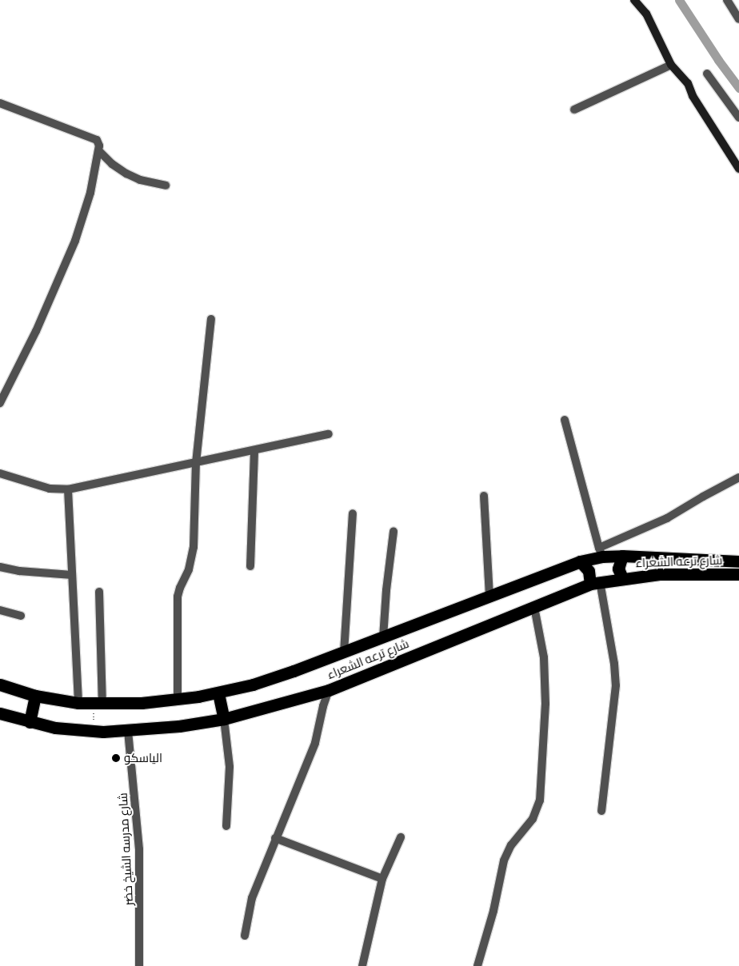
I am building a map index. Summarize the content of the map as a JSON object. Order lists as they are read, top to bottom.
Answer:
{
  "streets": {
    "highway": ["شارع ترعه الشعراء"],
    "street": ["شارع مدرسه الشيخ خضر"]
  },
  "crossings": [
    ["شارع ترعه الشعراء", "شارع مدرسه الشيخ خضر"]
  ],
  "places": ["الياسكو"]
}
